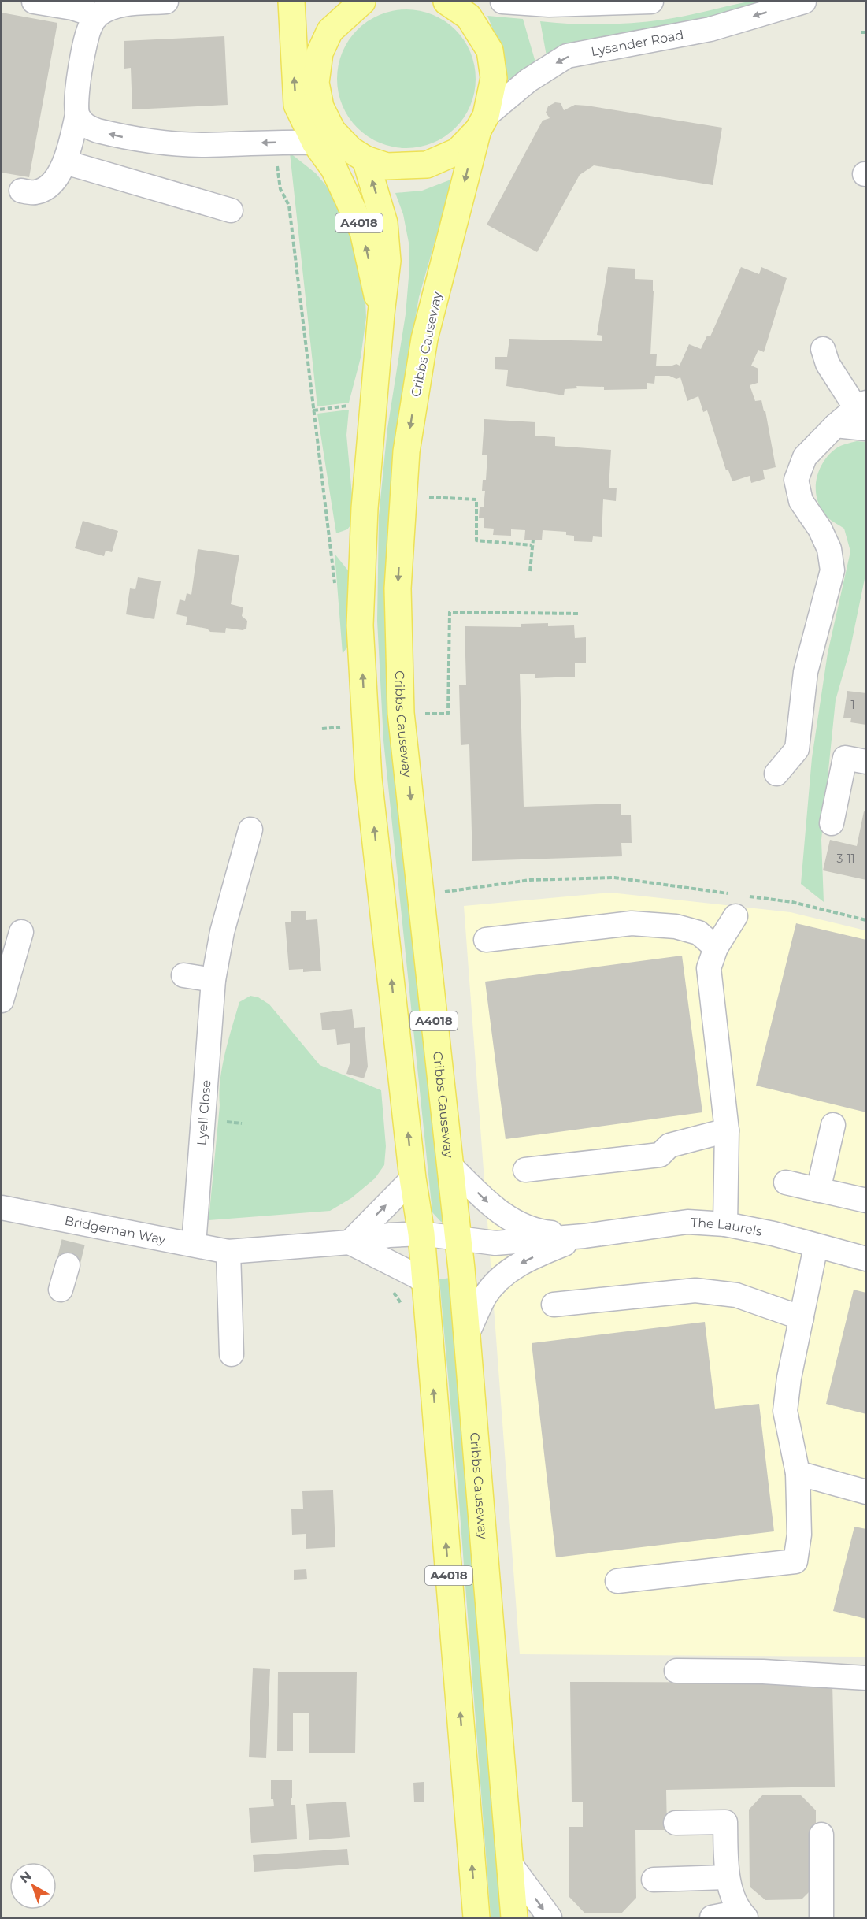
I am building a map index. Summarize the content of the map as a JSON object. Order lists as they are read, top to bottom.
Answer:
{
  "streets": {
    "main road": ["A4018", "Cribbs Causeway"],
    "street": [
      "Lysander Road",
      "Lyell Close",
      "The Laurels",
      "Bridgeman Way"
    ]
  },
  "crossings": [
    ["Lysander Road", "A4018"],
    ["Lysander Road", "Cribbs Causeway"],
    ["A4018", "Cribbs Causeway"],
    ["A4018", "The Laurels"],
    ["A4018", "Bridgeman Way"],
    ["Cribbs Causeway", "The Laurels"],
    ["Lyell Close", "Bridgeman Way"],
    ["The Laurels", "Bridgeman Way"]
  ],
  "house_numbers": ["1", "3-11"],
  "north": "top left"
}
